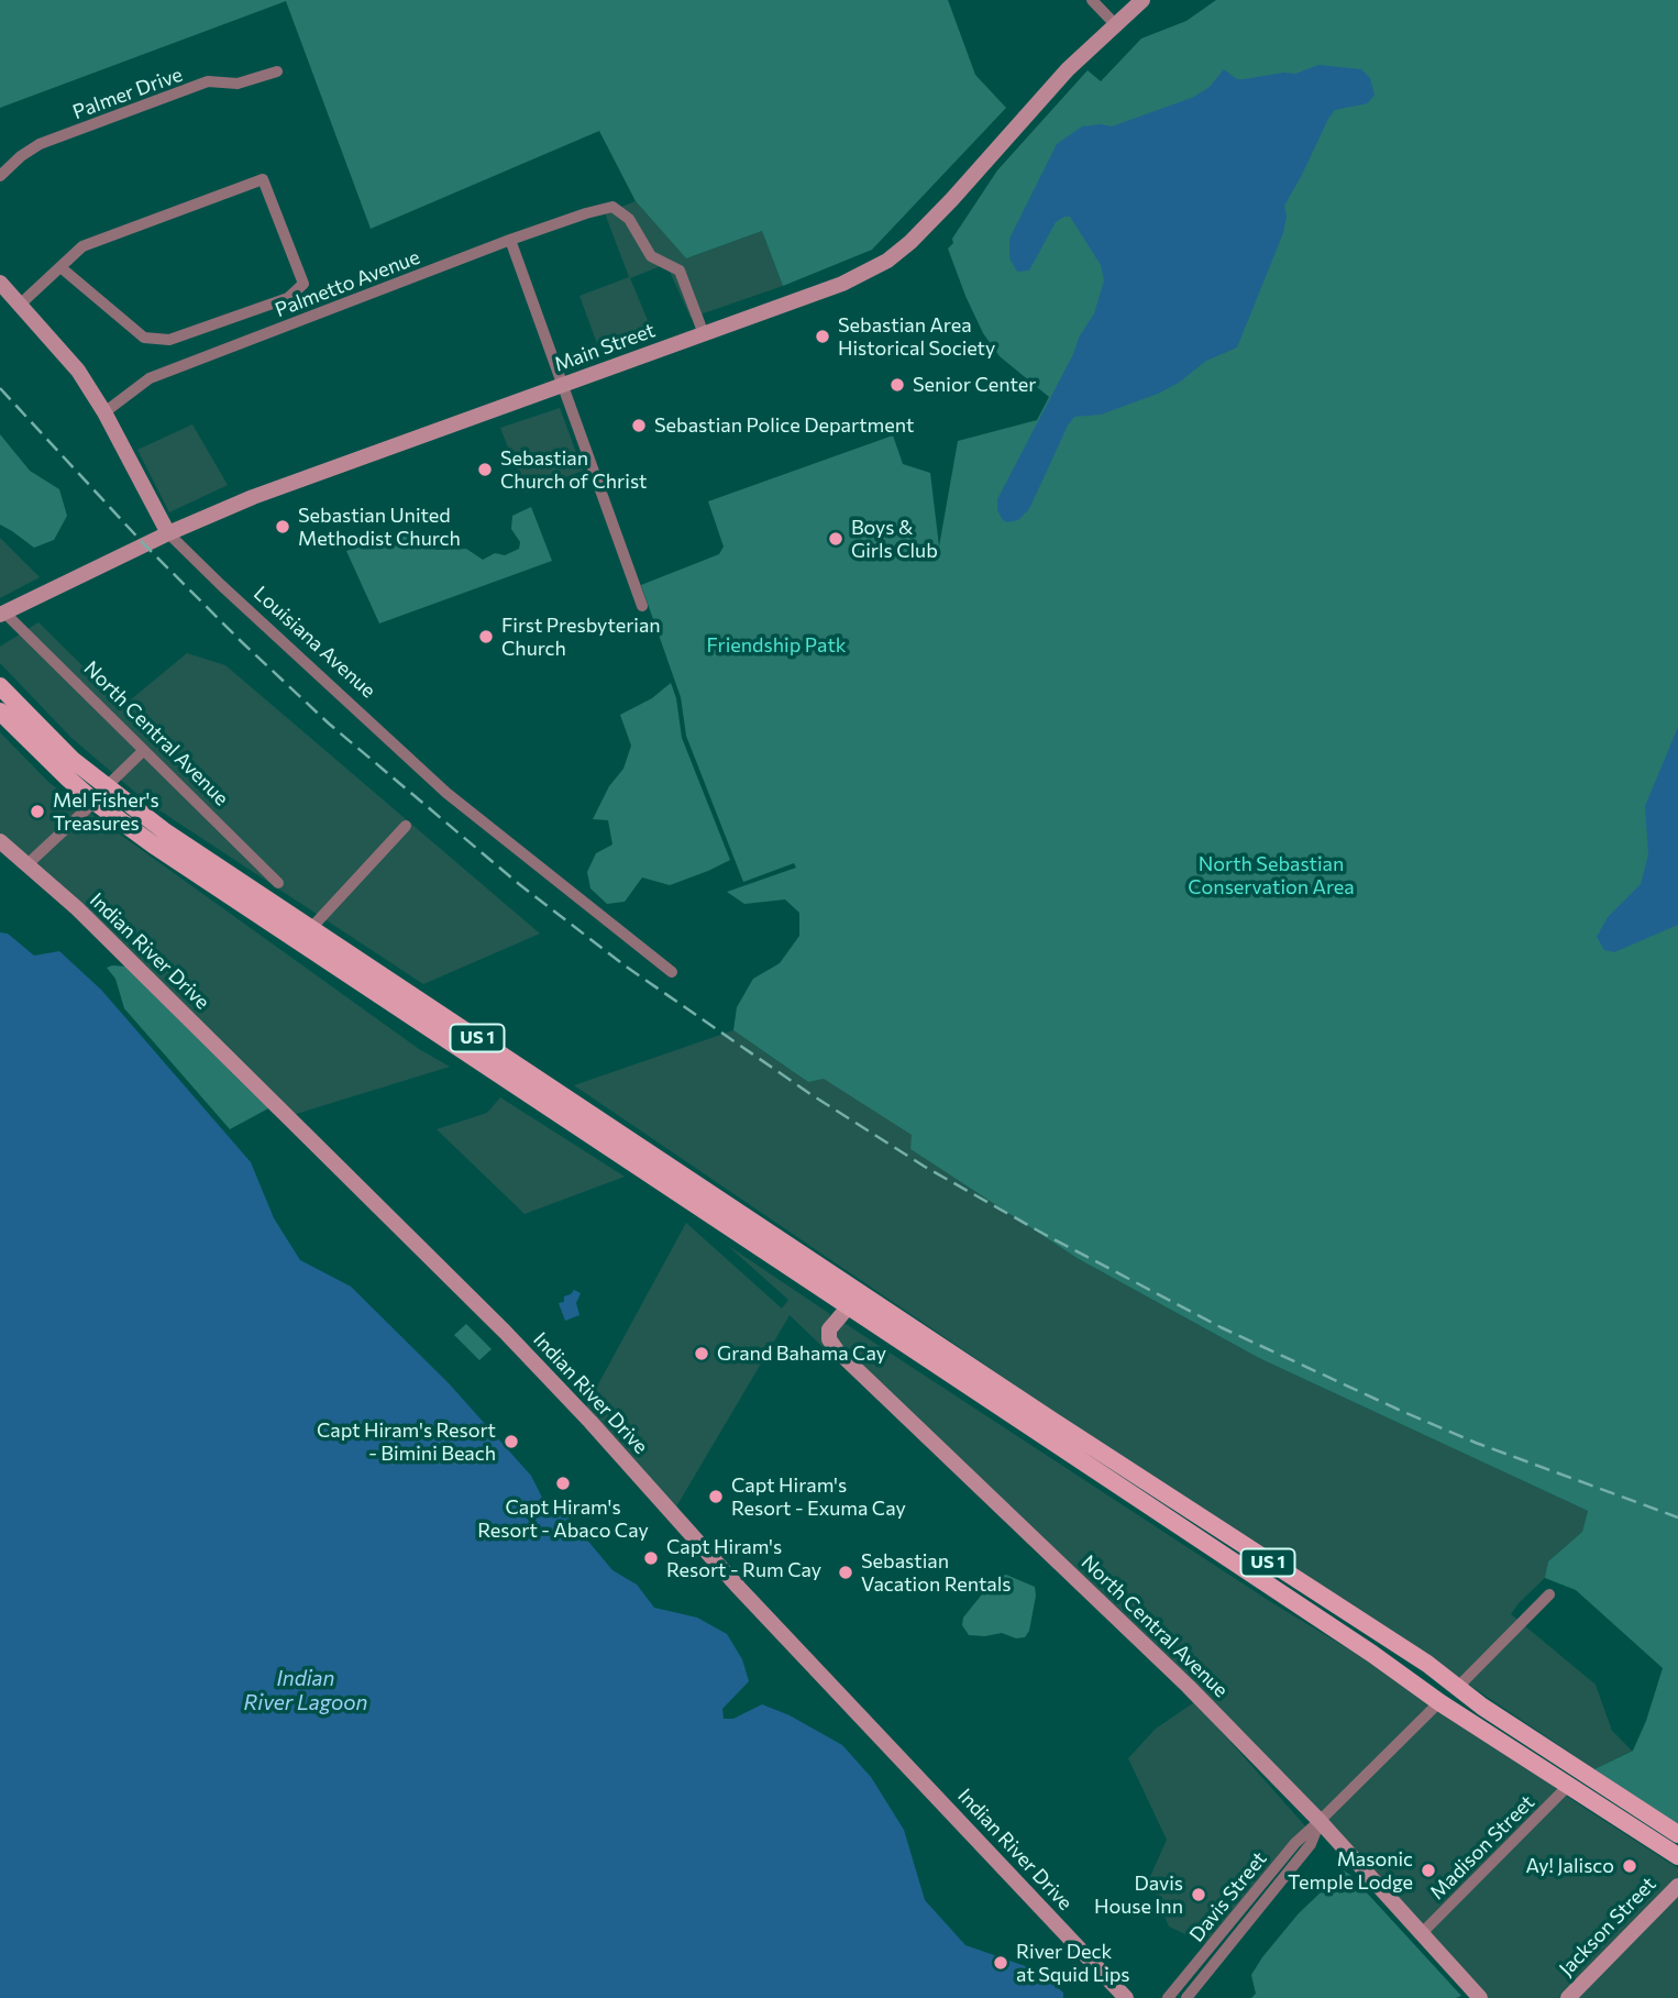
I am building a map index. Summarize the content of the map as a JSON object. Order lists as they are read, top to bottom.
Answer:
{
  "streets": {
    "main road": ["US 1"],
    "street": [
      "Palmer Drive",
      "Palmetto Avenue",
      "Main Street",
      "Louisiana Avenue",
      "North Central Avenue",
      "Indian River Drive",
      "Madison Street",
      "Davis Street",
      "Jackson Street"
    ]
  },
  "crossings": [
    ["Palmetto Avenue", "Main Street"],
    ["Palmetto Avenue", "Louisiana Avenue"],
    ["Main Street", "Louisiana Avenue"],
    ["Main Street", "North Central Avenue"],
    ["North Central Avenue", "US 1"],
    ["North Central Avenue", "Madison Street"],
    ["North Central Avenue", "Davis Street"],
    ["US 1", "Madison Street"],
    ["US 1", "Davis Street"]
  ],
  "water": ["Indian River Lagoon"],
  "parks": ["Friendship Patk", "North Sebastian Conservation Area"],
  "places": [
    "Sebastian Area Historical Society",
    "Senior Center",
    "Sebastian Police Department",
    "Sebastian Church of Christ",
    "Sebastian United Methodist Church",
    "Boys & Girls Club",
    "First Presbyterian Church",
    "Mel Fisher's Treasures",
    "Grand Bahama Cay",
    "Capt Hiram's Resort - Bimini Beach",
    "Capt Hiram's Resort - Abaco Cay",
    "Capt Hiram's Resort - Exuma Cay",
    "Capt Hiram's Resort - Rum Cay",
    "Sebastian Vacation Rentals",
    "Ay! Jalisco",
    "Masonic Temple Lodge",
    "Davis House Inn",
    "River Deck at Squid Lips"
  ]
}
